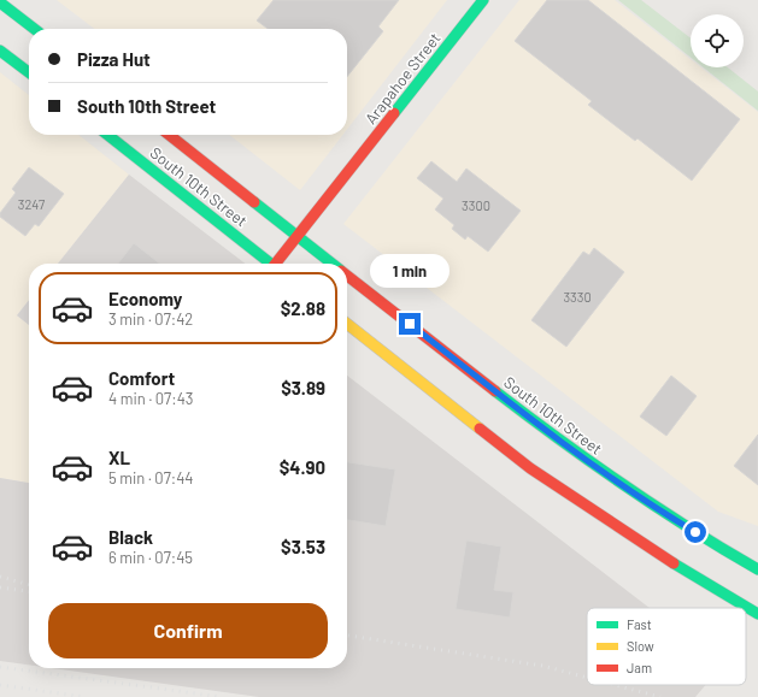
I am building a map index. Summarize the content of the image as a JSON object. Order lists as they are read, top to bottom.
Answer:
{
  "streets": {
    "main road": ["Arapahoe Street", "South 10th Street"]
  },
  "crossings": [
    ["Arapahoe Street", "South 10th Street"]
  ],
  "house_numbers": ["3247", "3300", "3330"],
  "legend": ["Fast", "Slow", "Jam"],
  "page": {
    "banner": ["Pizza Hut", "South 10th Street"],
    "bubble": "1 min",
    "list": [
      {
        "name": "Economy",
        "note": "3 min · 07:42",
        "value": "$2.88"
      },
      {
        "name": "Comfort",
        "note": "4 min · 07:43",
        "value": "$3.89"
      },
      {
        "name": "XL",
        "note": "5 min · 07:44",
        "value": "$4.90"
      },
      {
        "name": "Black",
        "note": "6 min · 07:45",
        "value": "$3.53"
      }
    ],
    "buttons": "Confirm"
  }
}
